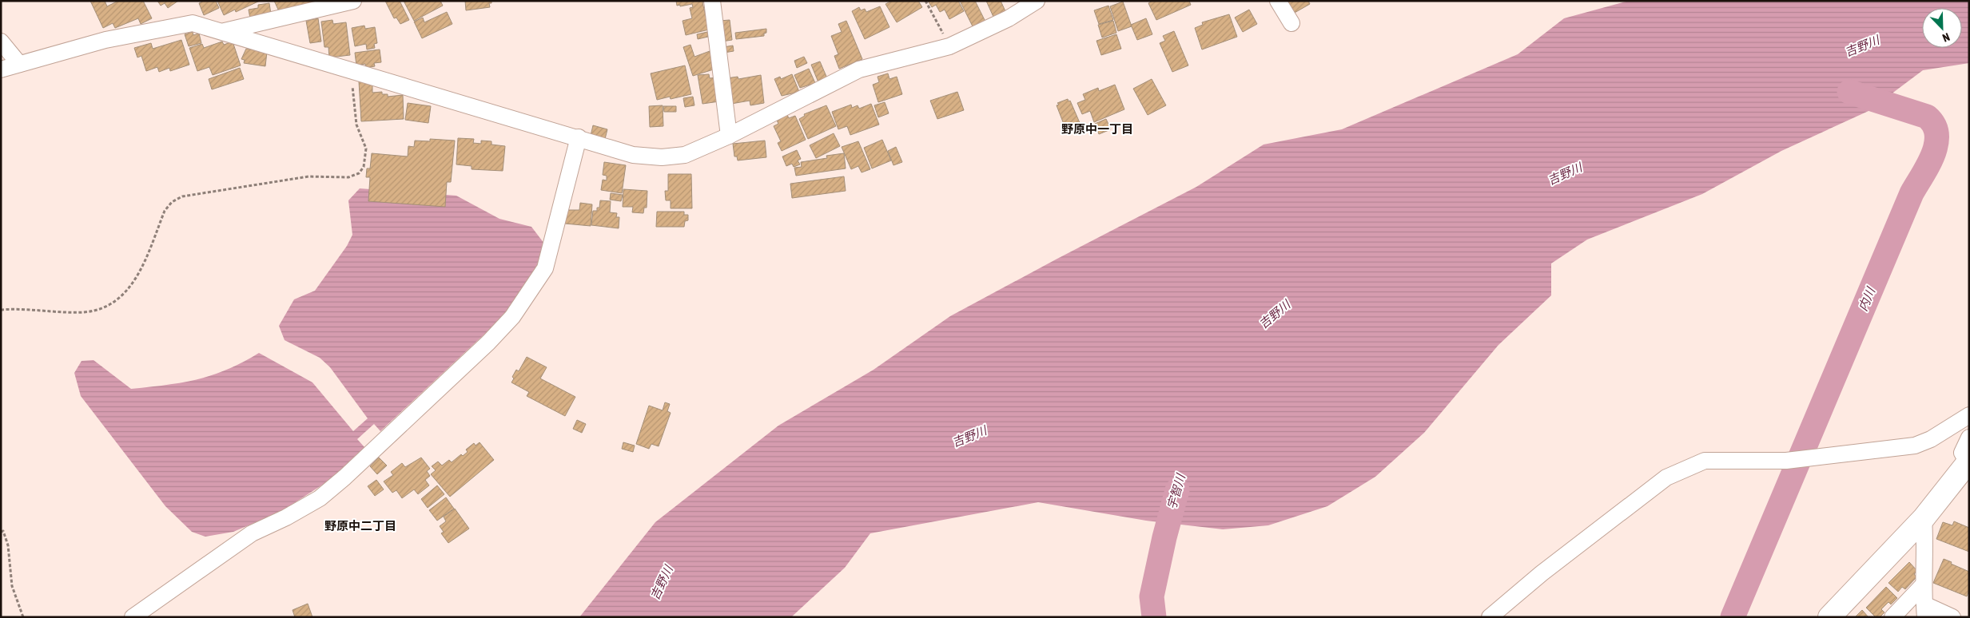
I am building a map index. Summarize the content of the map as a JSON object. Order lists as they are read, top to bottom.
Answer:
{
  "districts": ["野原中一丁目", "野原中二丁目"],
  "water": ["吉野川", "内川", "宇智川"],
  "north": "bottom right"
}
